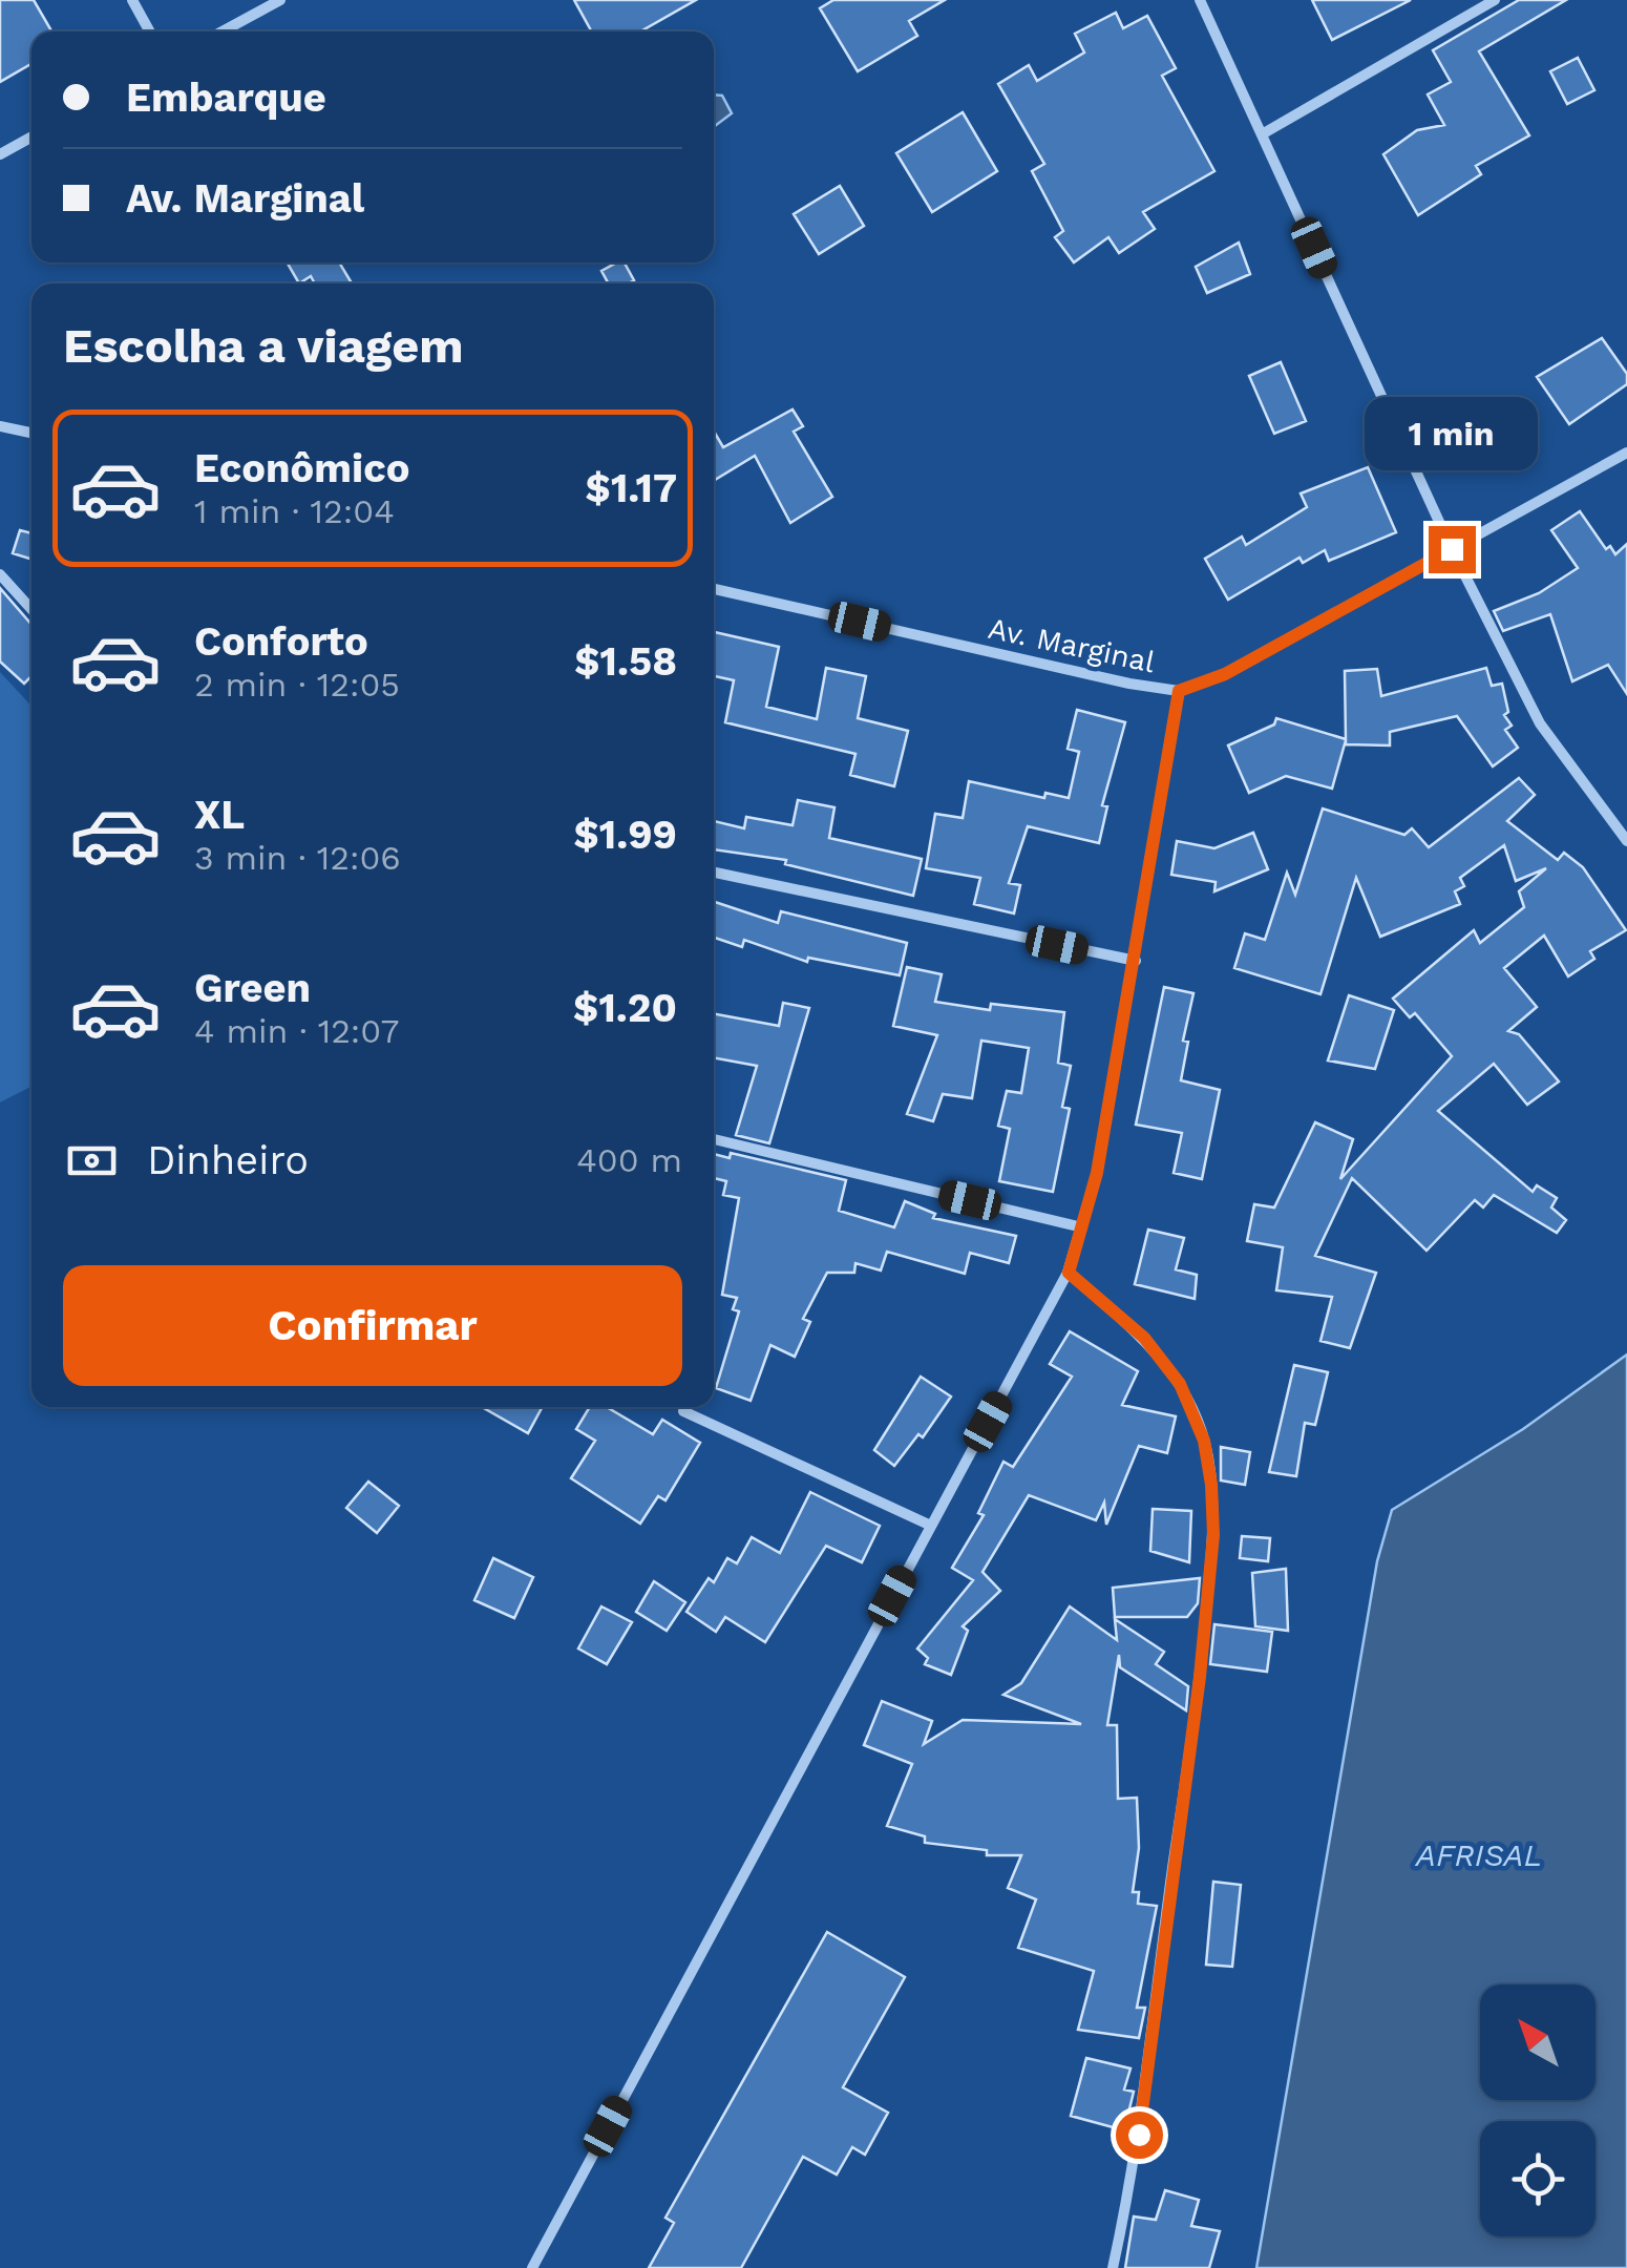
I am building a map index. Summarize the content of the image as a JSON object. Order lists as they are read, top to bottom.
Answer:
{
  "streets": {
    "street": ["Av. Marginal"]
  },
  "water": ["AFRISAL"],
  "north": "top left",
  "page": {
    "banner": ["Embarque", "Av. Marginal"],
    "heading": "Escolha a viagem",
    "bubble": "1 min",
    "list": [
      {
        "name": "Econômico",
        "note": "1 min · 12:04",
        "value": "$1.17"
      },
      {
        "name": "Conforto",
        "note": "2 min · 12:05",
        "value": "$1.58"
      },
      {
        "name": "XL",
        "note": "3 min · 12:06",
        "value": "$1.99"
      },
      {
        "name": "Green",
        "note": "4 min · 12:07",
        "value": "$1.20"
      }
    ],
    "pay": ["Dinheiro", "400 m"],
    "buttons": "Confirmar"
  }
}
